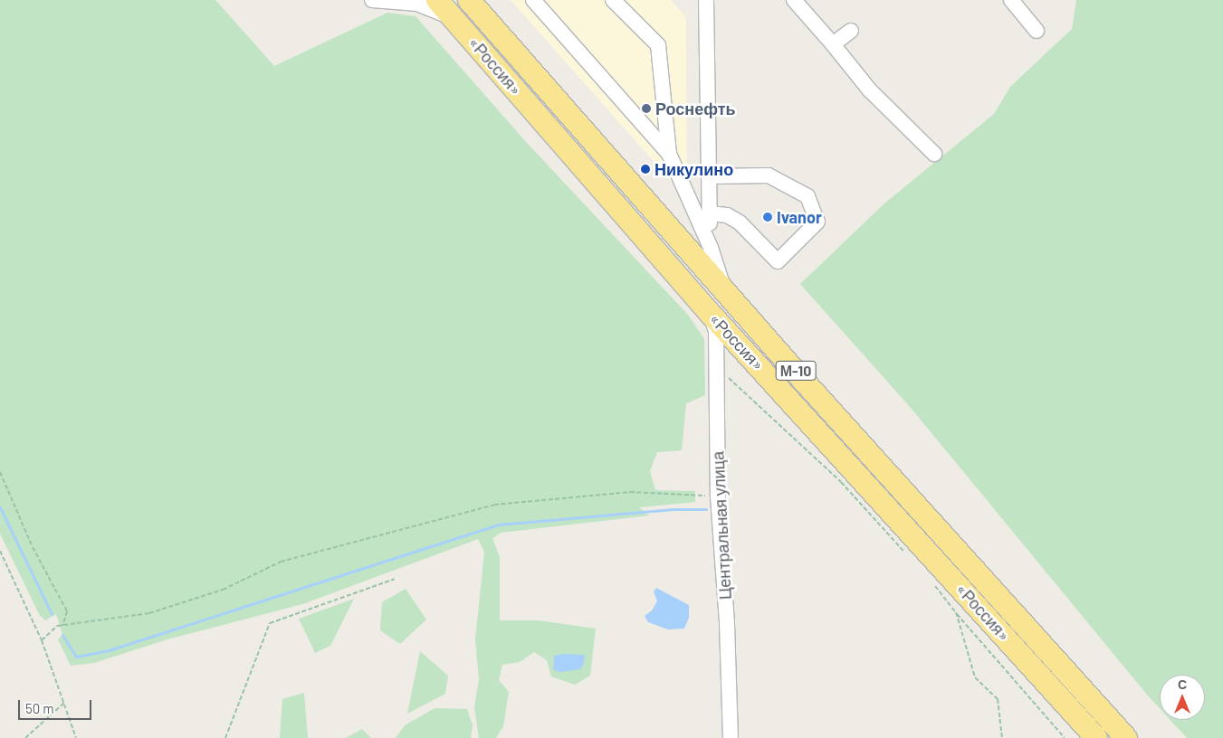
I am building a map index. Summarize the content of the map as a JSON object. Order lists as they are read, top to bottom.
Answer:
{
  "streets": {
    "highway": ["«Россия»", "М-10"],
    "street": ["Центральная улица"]
  },
  "crossings": [
    ["«Россия»", "Центральная улица"]
  ],
  "places": ["Роснефть", "Никулино", "Ivanor"],
  "scale_bar": "50 m",
  "north": "top"
}
